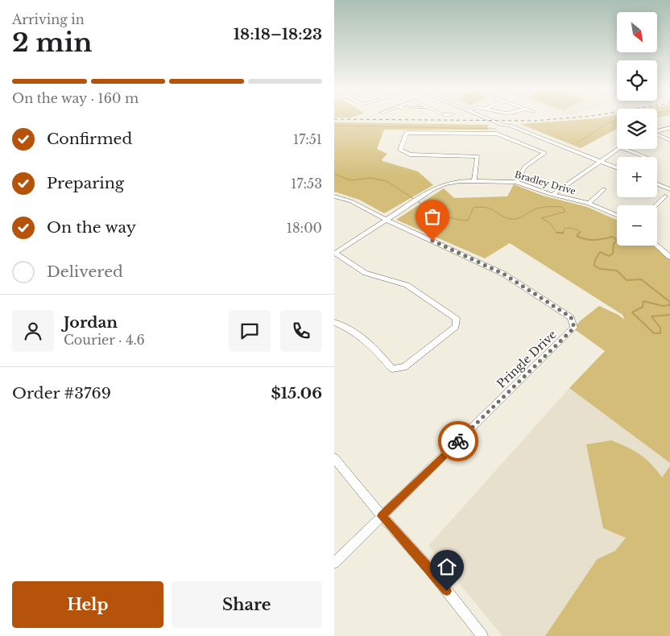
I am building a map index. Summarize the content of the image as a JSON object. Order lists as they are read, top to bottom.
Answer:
{
  "streets": {
    "street": ["Bradley Drive", "Pringle Drive"]
  },
  "crossings": [
    ["Bradley Drive", "Pringle Drive"]
  ],
  "north": "bottom right",
  "page": {
    "heading": ["2 min", "Arriving in", "18:18–18:23"],
    "panel": [
      "Jordan",
      "Courier · 4.6",
      "Order #3769",
      "$15.06"
    ],
    "map_buttons": ["+", "−"],
    "bar": "On the way · 160 m",
    "list": [
      ["Confirmed", "17:51"],
      ["Preparing", "17:53"],
      ["On the way", "18:00"],
      "Delivered"
    ],
    "buttons": ["Help", "Share"]
  }
}
